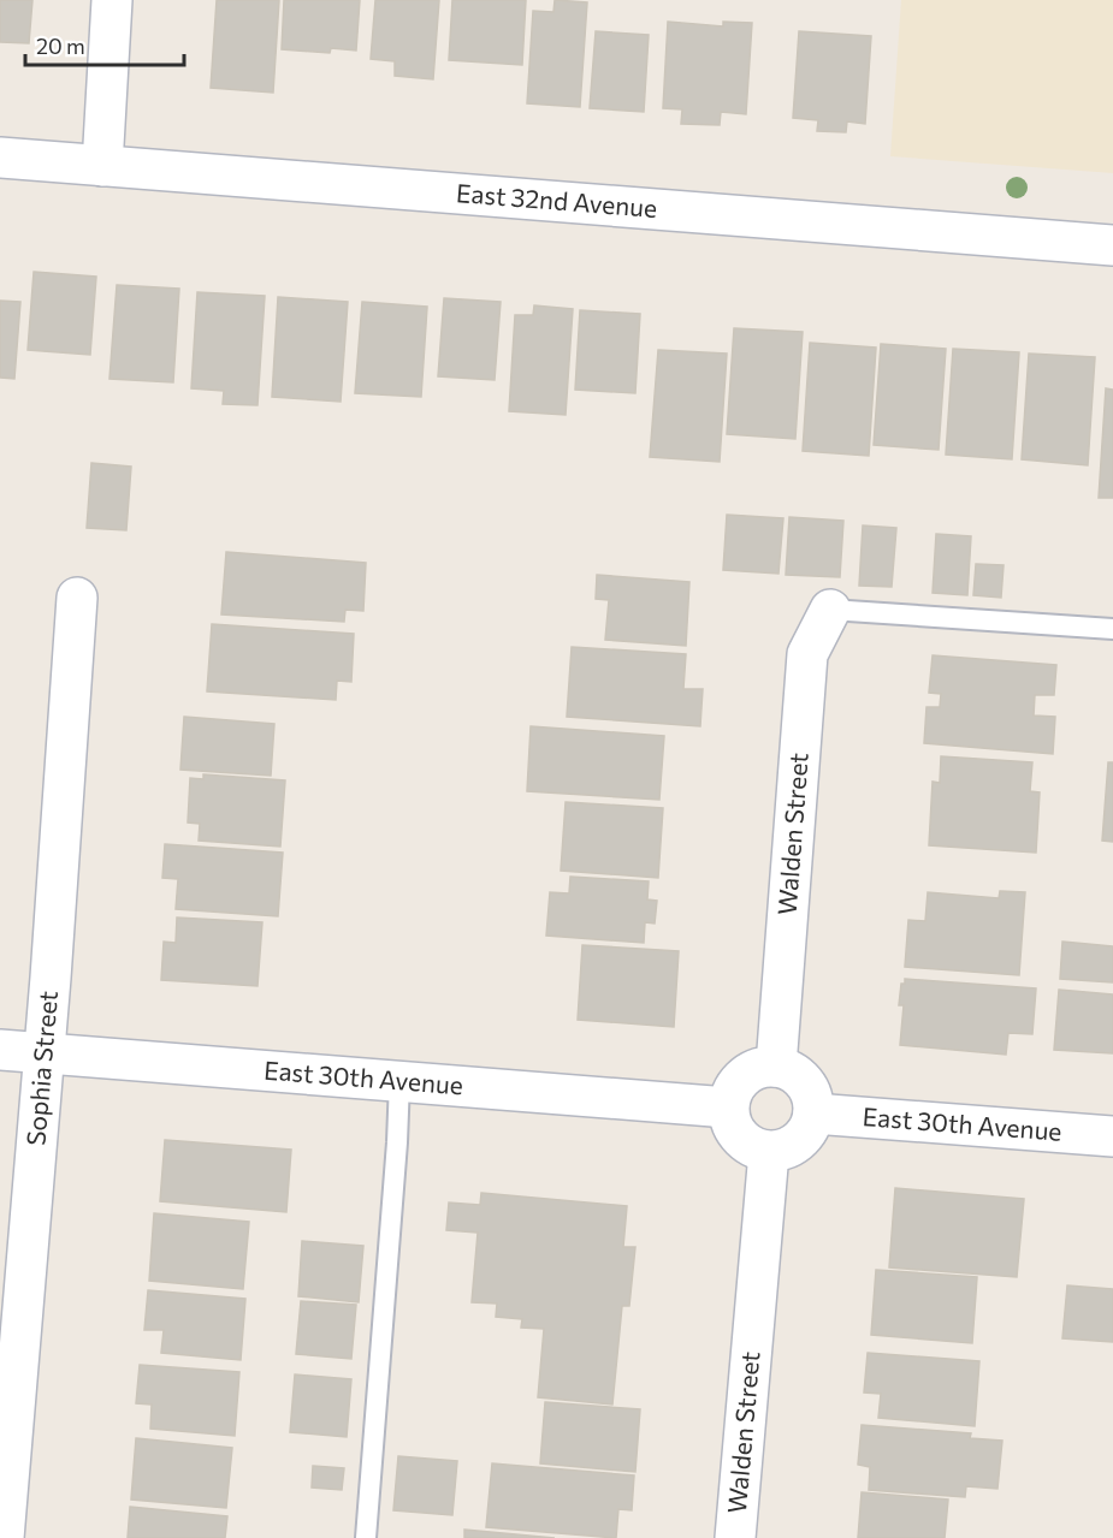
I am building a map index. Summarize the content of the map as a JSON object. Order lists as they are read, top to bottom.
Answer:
{
  "streets": {
    "street": [
      "East 32nd Avenue",
      "Walden Street",
      "Sophia Street",
      "East 30th Avenue"
    ]
  },
  "crossings": [
    ["Walden Street", "East 30th Avenue"],
    ["Sophia Street", "East 30th Avenue"]
  ],
  "scale_bar": "20 m"
}
